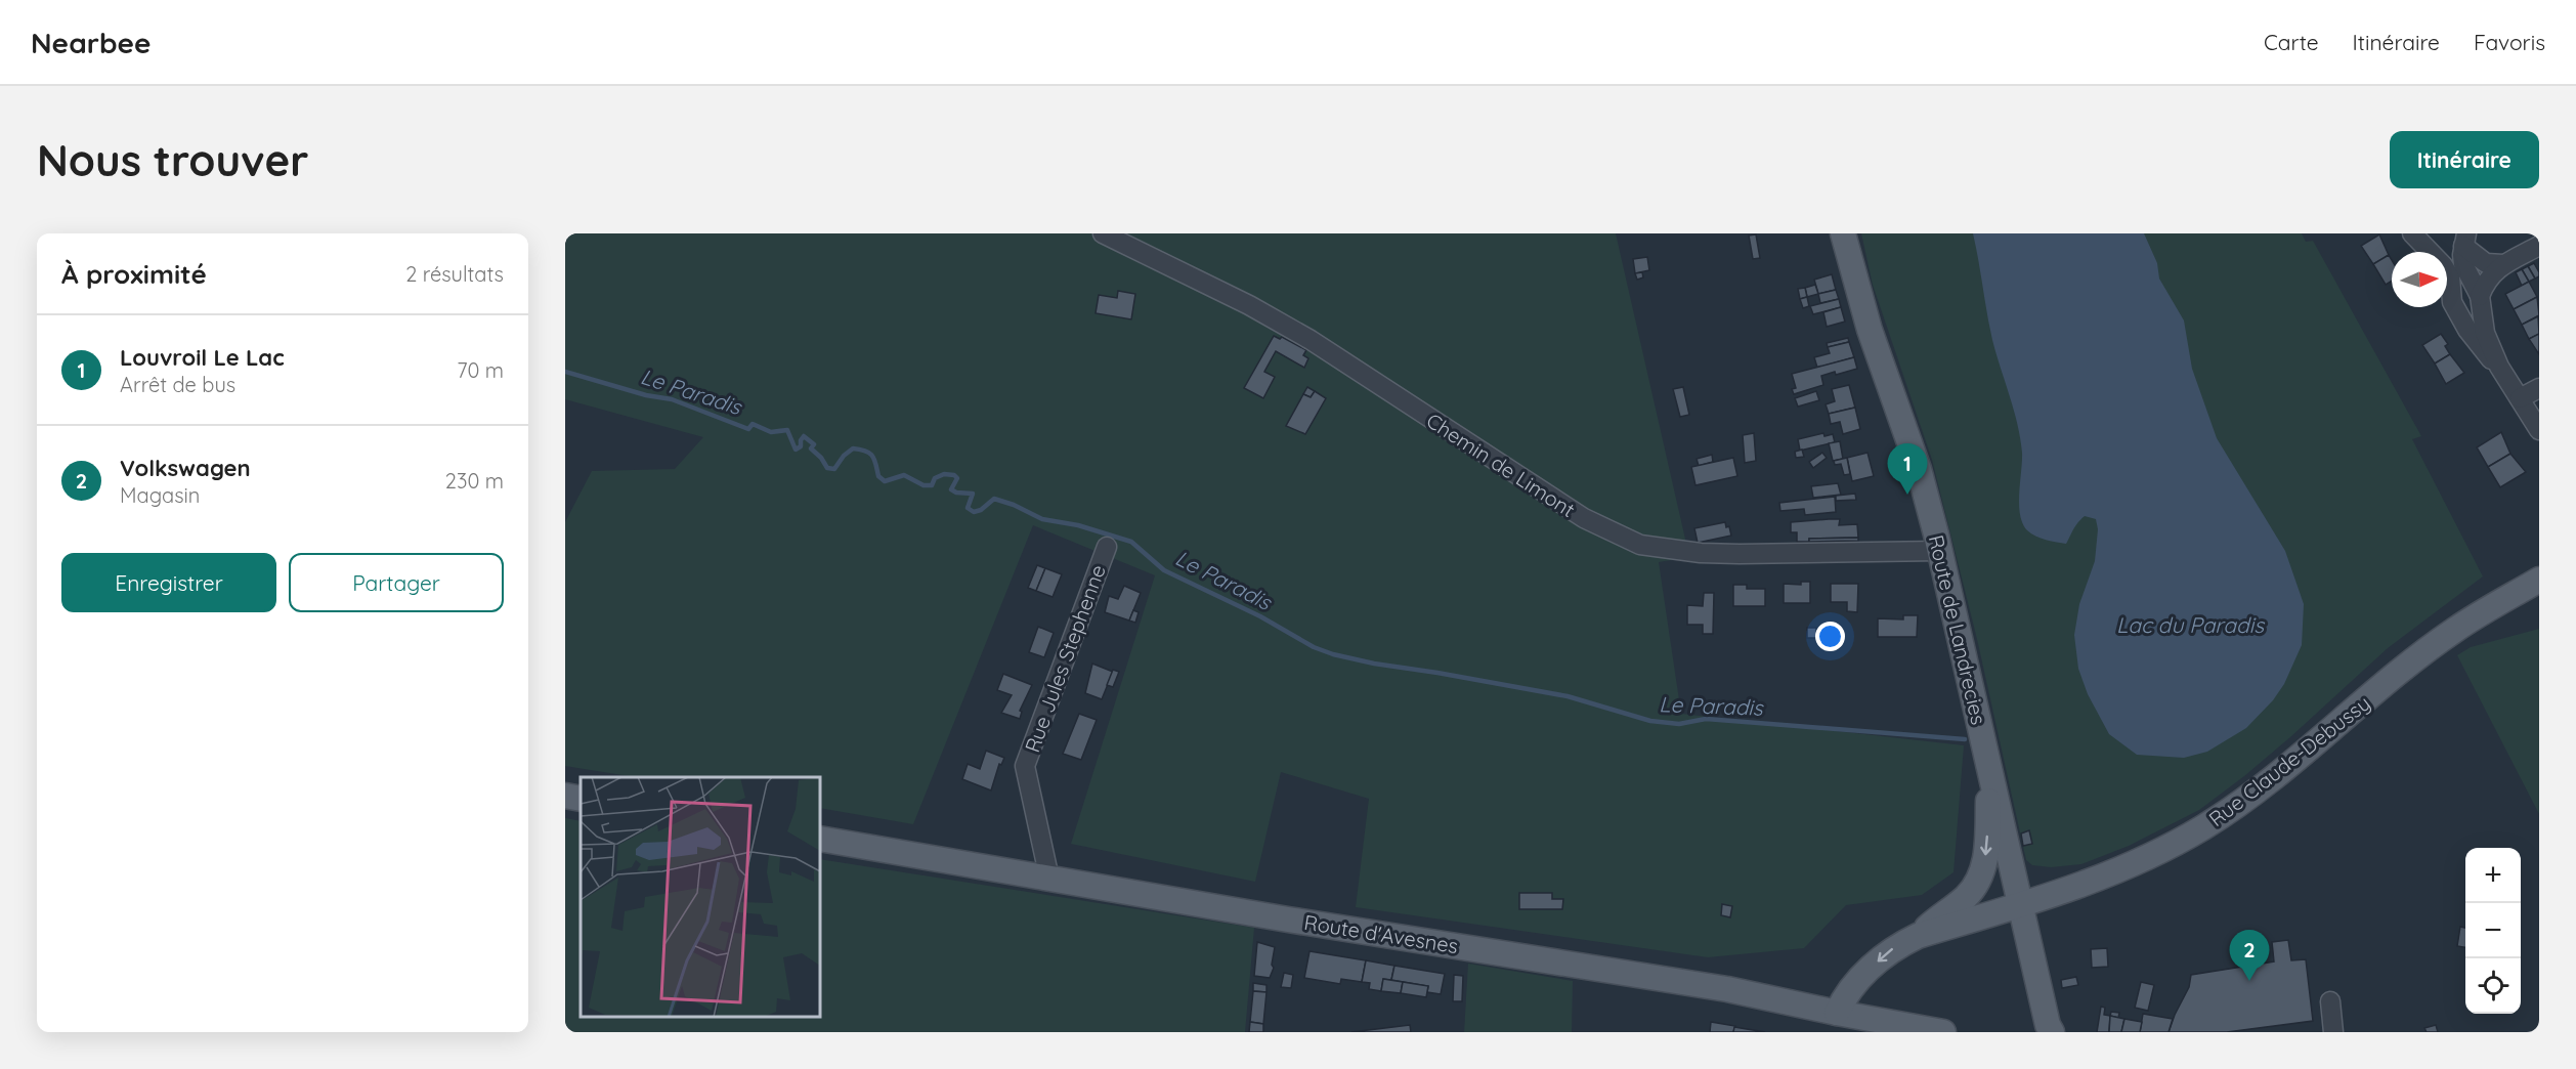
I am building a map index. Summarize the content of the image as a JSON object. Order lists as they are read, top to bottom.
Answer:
{
  "streets": {
    "main road": ["Route de Landrecies", "Rue Claude-Debussy", "Route d'Avesnes"],
    "street": ["Chemin de Limont", "Rue Jules Stephenne"]
  },
  "crossings": [
    ["Chemin de Limont", "Route de Landrecies"],
    ["Route de Landrecies", "Rue Claude-Debussy"],
    ["Rue Jules Stephenne", "Route d'Avesnes"],
    ["Rue Claude-Debussy", "Route d'Avesnes"]
  ],
  "water": ["Le Paradis", "Lac du Paradis"],
  "north": "right",
  "page": {
    "header": "Nearbee",
    "nav": ["Carte", "Itinéraire", "Favoris"],
    "buttons": [
      "Itinéraire",
      ["Enregistrer", "Partager"]
    ],
    "title": "Nous trouver",
    "heading": ["À proximité", "2 résultats"],
    "list": [
      {
        "mark": "1",
        "name": "Louvroil Le Lac",
        "note": "Arrêt de bus",
        "value": "70 m"
      },
      {
        "mark": "2",
        "name": "Volkswagen",
        "note": "Magasin",
        "value": "230 m"
      }
    ],
    "pins": ["1", "2"],
    "map_buttons": ["+", "−"]
  }
}
